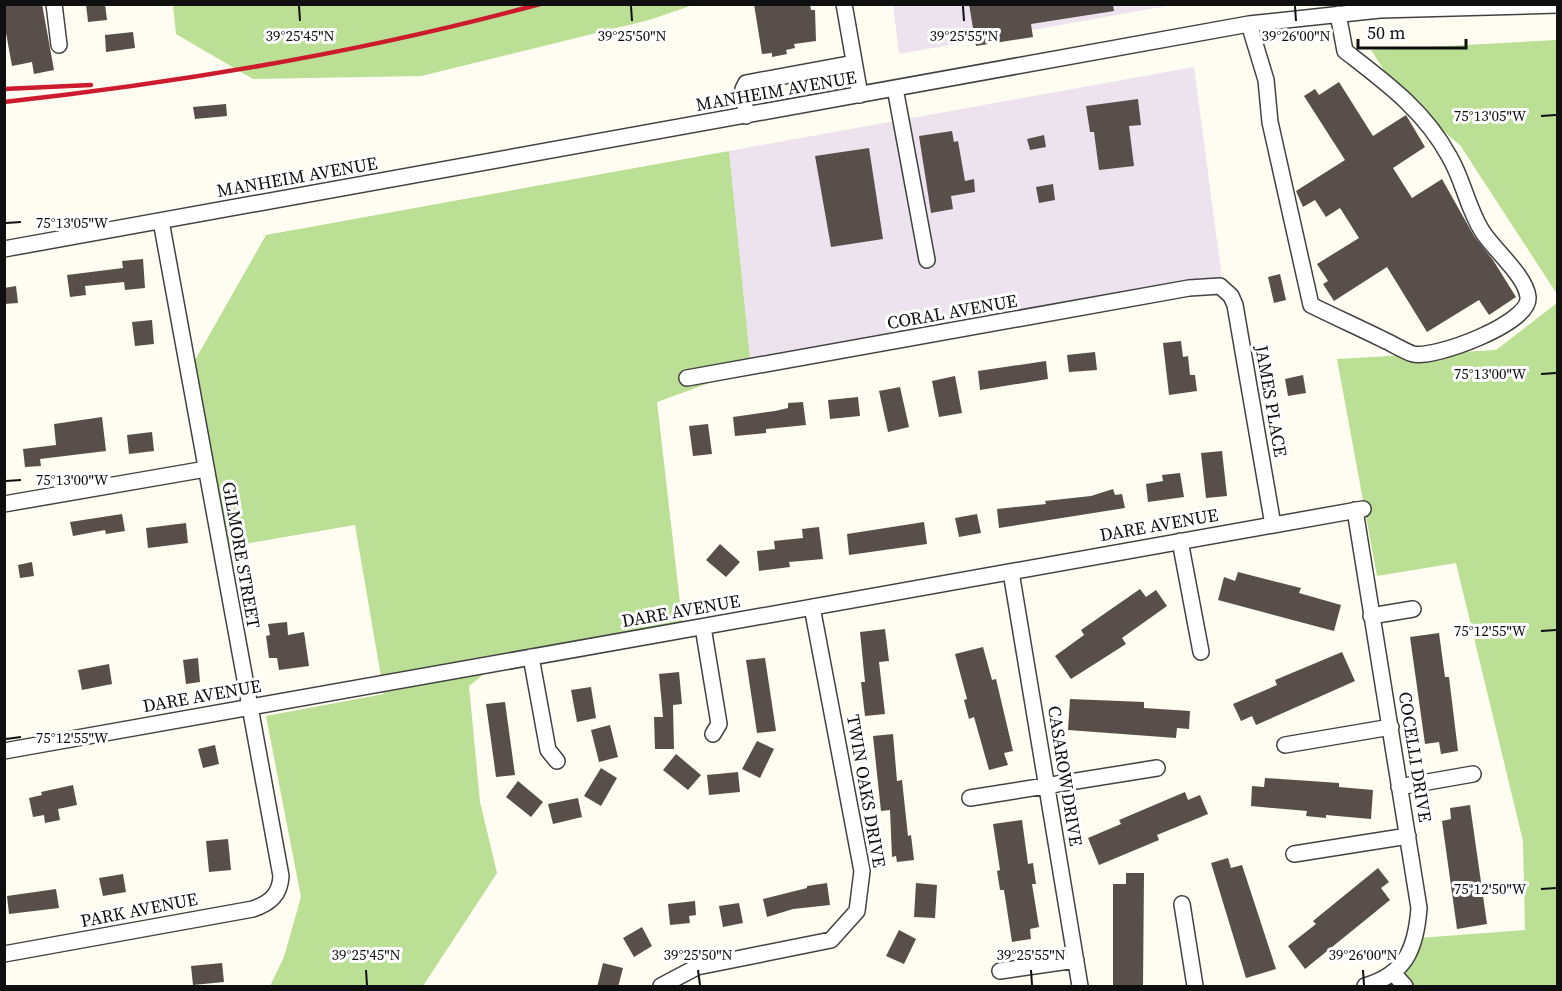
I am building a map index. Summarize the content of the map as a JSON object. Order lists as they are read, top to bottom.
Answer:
{
  "streets": {
    "street": [
      "MANHEIM AVENUE",
      "CORAL AVENUE",
      "JAMES PLACE",
      "DARE AVENUE",
      "GILMORE STREET",
      "COCELLI DRIVE",
      "CASAROW DRIVE",
      "TWIN OAKS DRIVE",
      "PARK AVENUE"
    ]
  },
  "crossings": [
    ["MANHEIM AVENUE", "GILMORE STREET"],
    ["CORAL AVENUE", "JAMES PLACE"],
    ["JAMES PLACE", "DARE AVENUE"],
    ["DARE AVENUE", "GILMORE STREET"],
    ["DARE AVENUE", "COCELLI DRIVE"],
    ["DARE AVENUE", "CASAROW DRIVE"],
    ["DARE AVENUE", "TWIN OAKS DRIVE"],
    ["GILMORE STREET", "PARK AVENUE"]
  ],
  "scale_bar": "50 m",
  "coordinates": [
    "39°25'45\"N",
    "39°25'50\"N",
    "39°25'55\"N",
    "39°26'00\"N",
    "75°13'05\"W",
    "75°13'00\"W",
    "75°12'55\"W",
    "75°12'50\"W"
  ]
}
